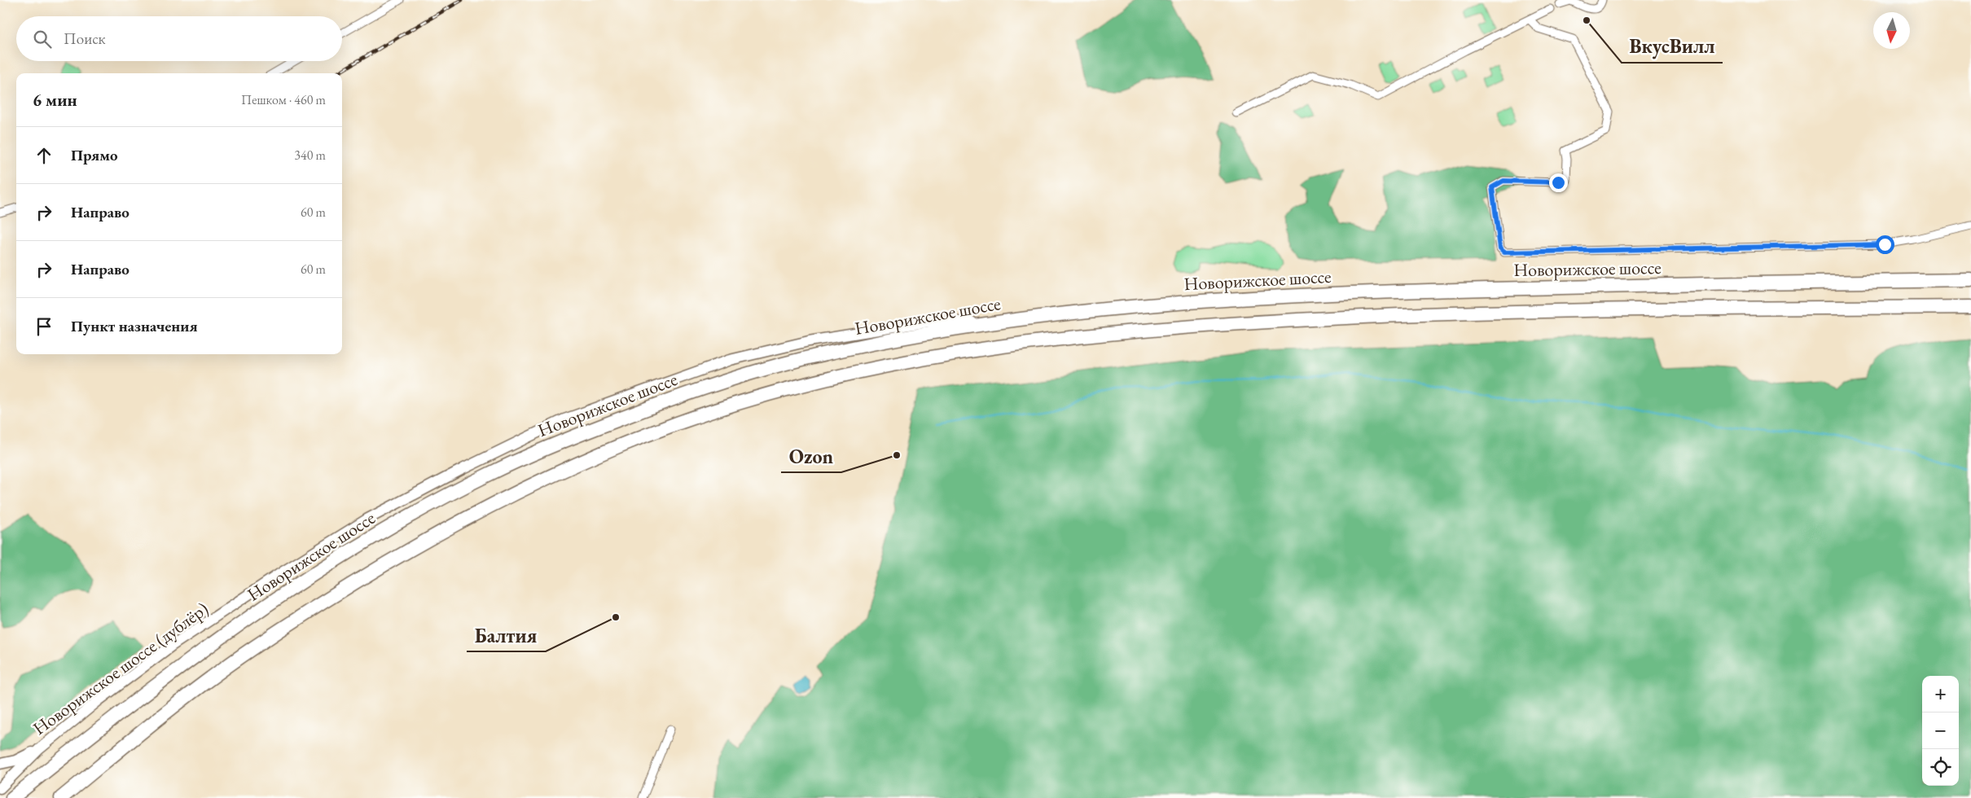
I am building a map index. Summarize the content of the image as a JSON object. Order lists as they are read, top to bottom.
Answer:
{
  "streets": {
    "highway": ["Новорижское шоссе"],
    "street": ["Новорижское шоссе (дублёр)"]
  },
  "crossings": [
    ["Новорижское шоссе", "Новорижское шоссе (дублёр)"]
  ],
  "places": ["ВкусВилл", "Ozon", "Балтия"],
  "north": "bottom",
  "page": {
    "search": "Поиск",
    "heading": ["6 мин", "Пешком · 460 m"],
    "list": [
      ["Прямо", "340 m"],
      ["Направо", "60 m"],
      ["Направо", "60 m"],
      "Пункт назначения"
    ],
    "map_buttons": ["+", "−"]
  }
}
